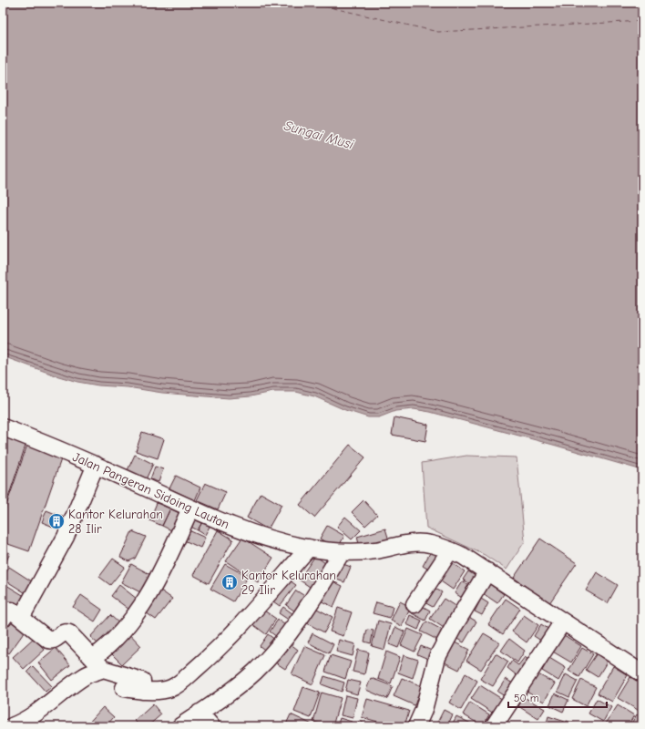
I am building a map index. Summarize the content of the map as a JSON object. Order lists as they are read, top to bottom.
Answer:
{
  "streets": {
    "street": ["Jalan Pangeran Sidoing Lautan"]
  },
  "water": ["Sungai Musi"],
  "places": {
    "building": ["Kantor Kelurahan 28 Ilir", "Kantor Kelurahan 29 Ilir"]
  },
  "scale_bar": "50 m"
}
